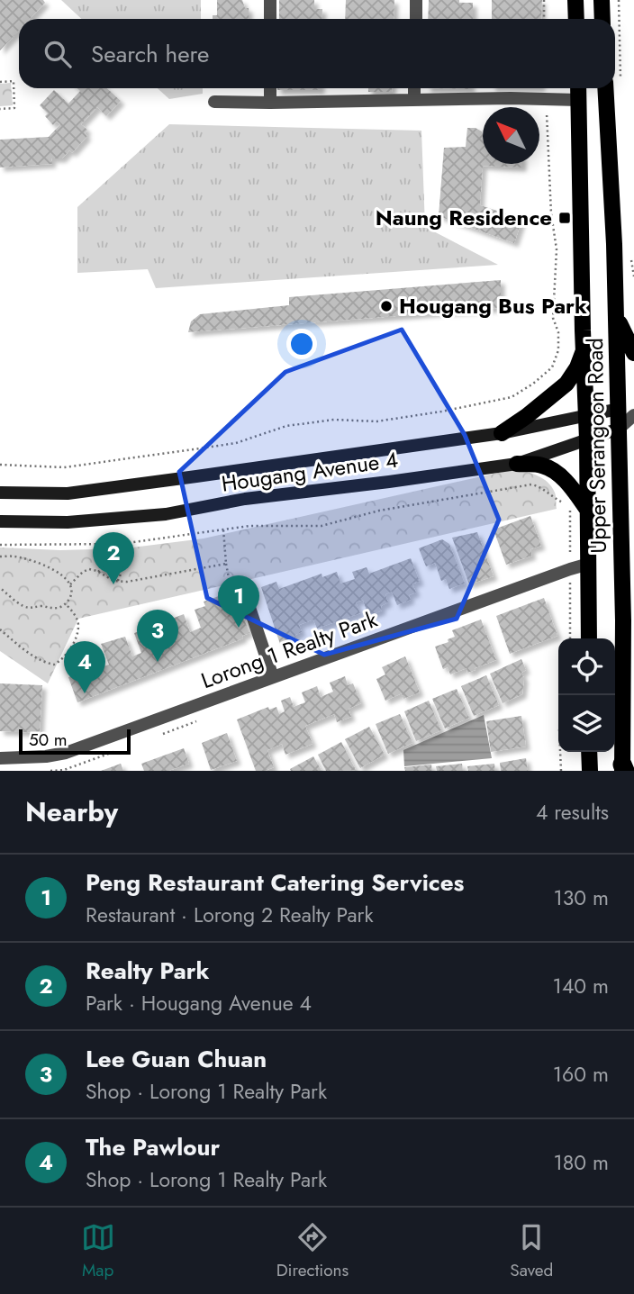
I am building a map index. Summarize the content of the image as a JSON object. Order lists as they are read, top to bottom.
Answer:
{
  "streets": {
    "main road": ["Upper Serangoon Road"],
    "street": ["Hougang Avenue 4", "Lorong 1 Realty Park"]
  },
  "crossings": [
    ["Upper Serangoon Road", "Hougang Avenue 4"],
    ["Upper Serangoon Road", "Lorong 1 Realty Park"]
  ],
  "places": {
    "transit": ["Naung Residence"],
    "other": ["Hougang Bus Park"]
  },
  "scale_bar": "50 m",
  "north": "top left",
  "page": {
    "search": "Search here",
    "pins": [
      "2",
      "1",
      "3",
      "4"
    ],
    "scale": "50 m",
    "heading": ["Nearby", "4 results"],
    "list": [
      {
        "mark": "1",
        "name": "Peng Restaurant Catering Services",
        "note": "Restaurant · Lorong 2 Realty Park",
        "value": "130 m"
      },
      {
        "mark": "2",
        "name": "Realty Park",
        "note": "Park · Hougang Avenue 4",
        "value": "140 m"
      },
      {
        "mark": "3",
        "name": "Lee Guan Chuan",
        "note": "Shop · Lorong 1 Realty Park",
        "value": "160 m"
      },
      {
        "mark": "4",
        "name": "The Pawlour",
        "note": "Shop · Lorong 1 Realty Park",
        "value": "180 m"
      }
    ],
    "nav": ["Map", "Directions", "Saved"]
  }
}
